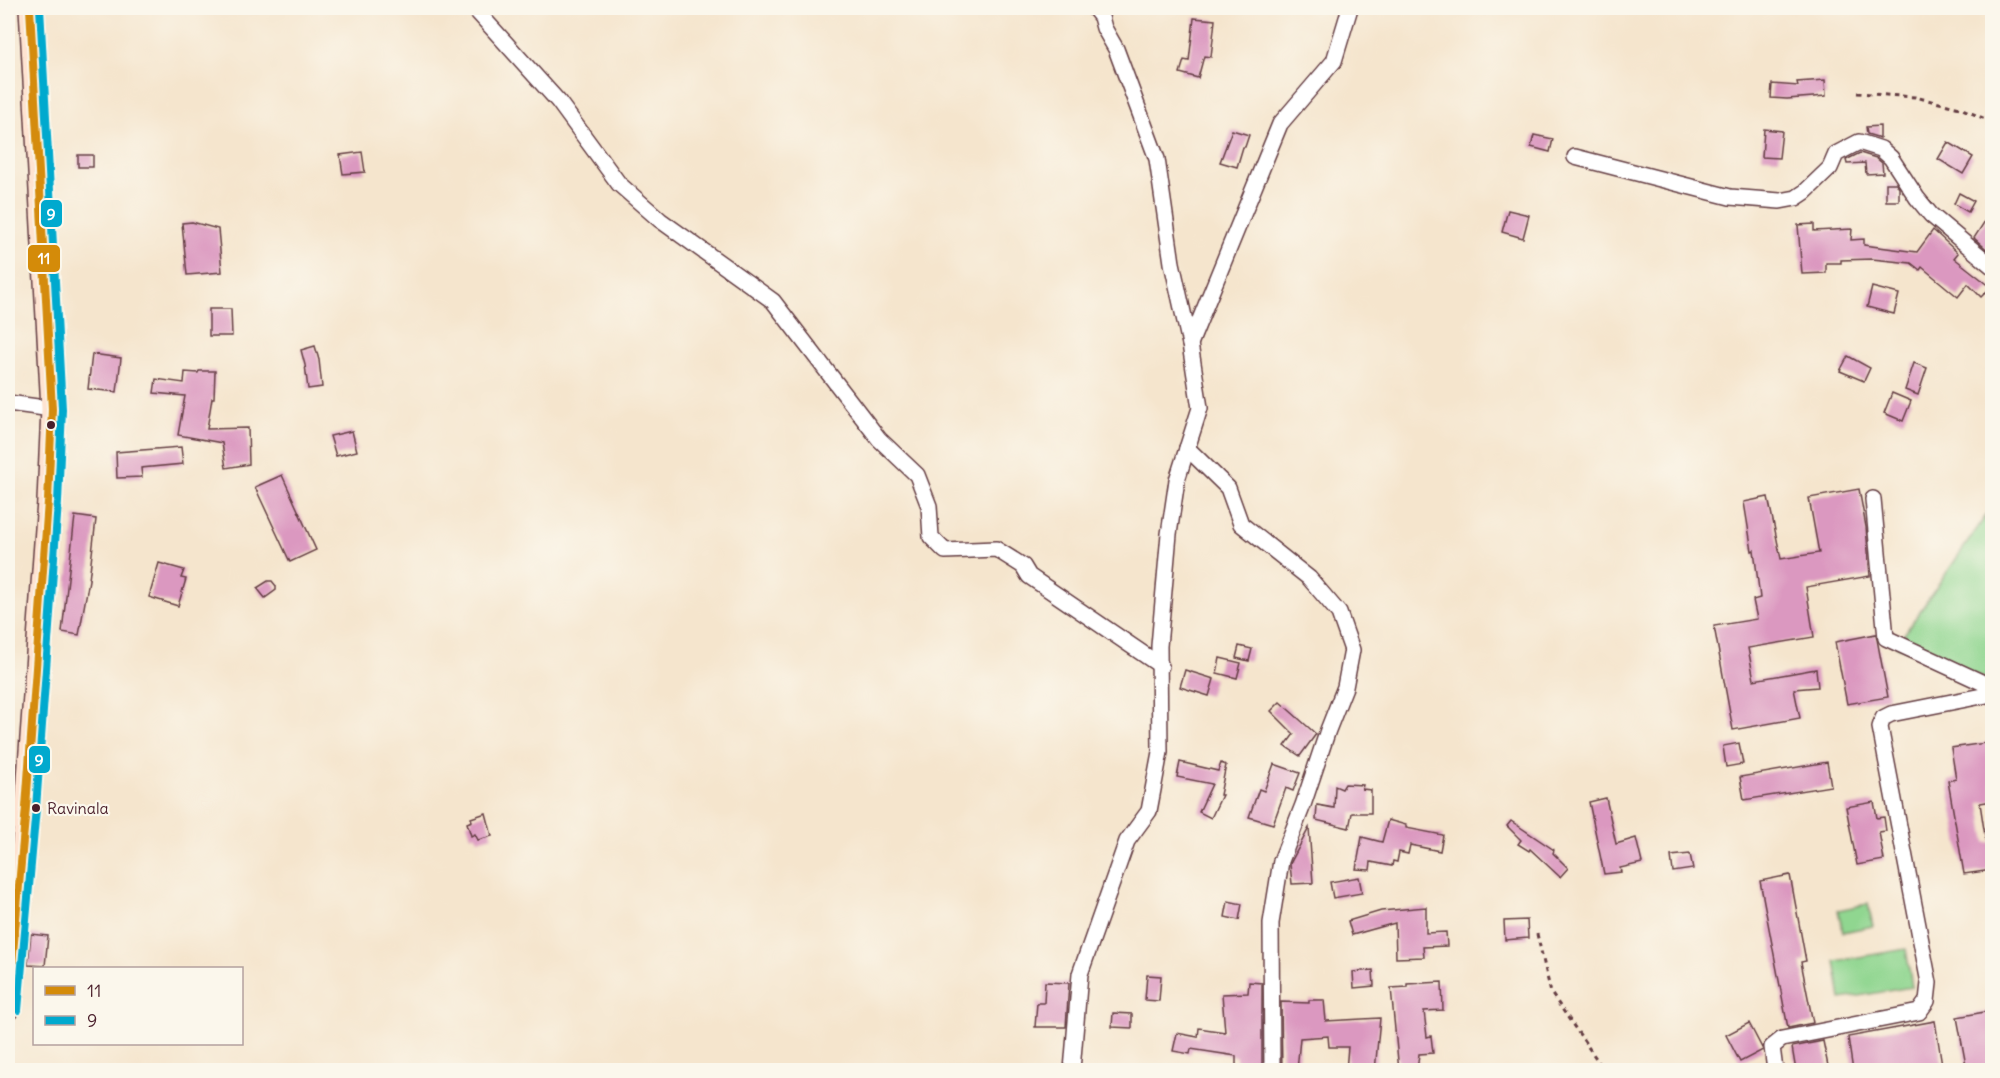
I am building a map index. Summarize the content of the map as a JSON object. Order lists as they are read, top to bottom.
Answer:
{
  "places": ["Ravinala"],
  "lines": ["transit line 11", "transit line 9"],
  "legend": ["11", "9"]
}
